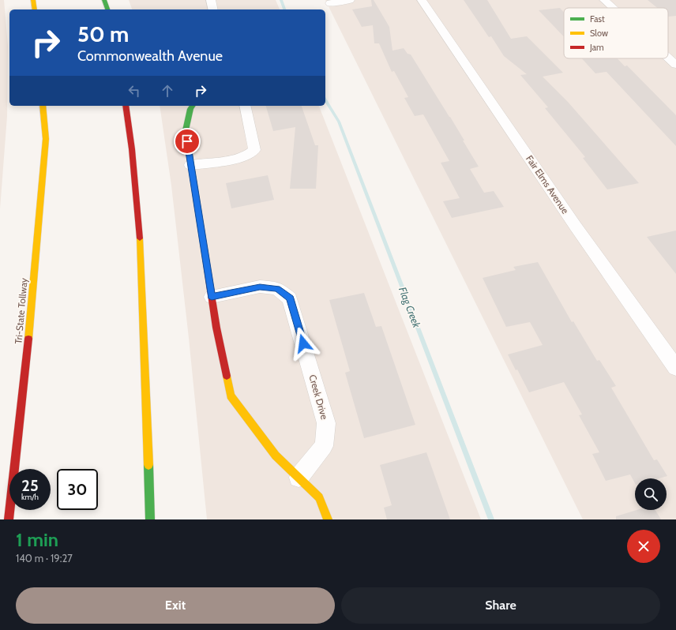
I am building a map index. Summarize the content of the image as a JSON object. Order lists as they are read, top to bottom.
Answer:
{
  "streets": {
    "main road": ["Tri-State Tollway"],
    "street": ["Fair Elms Avenue", "Creek Drive"]
  },
  "water": ["Flag Creek"],
  "legend": ["Fast", "Slow", "Jam"],
  "page": {
    "turn": ["50 m", "Commonwealth Avenue"],
    "speed": "25 km/h",
    "limit": "30",
    "heading": ["1 min", "140 m · 19:27"],
    "buttons": ["Exit", "Share"]
  }
}
